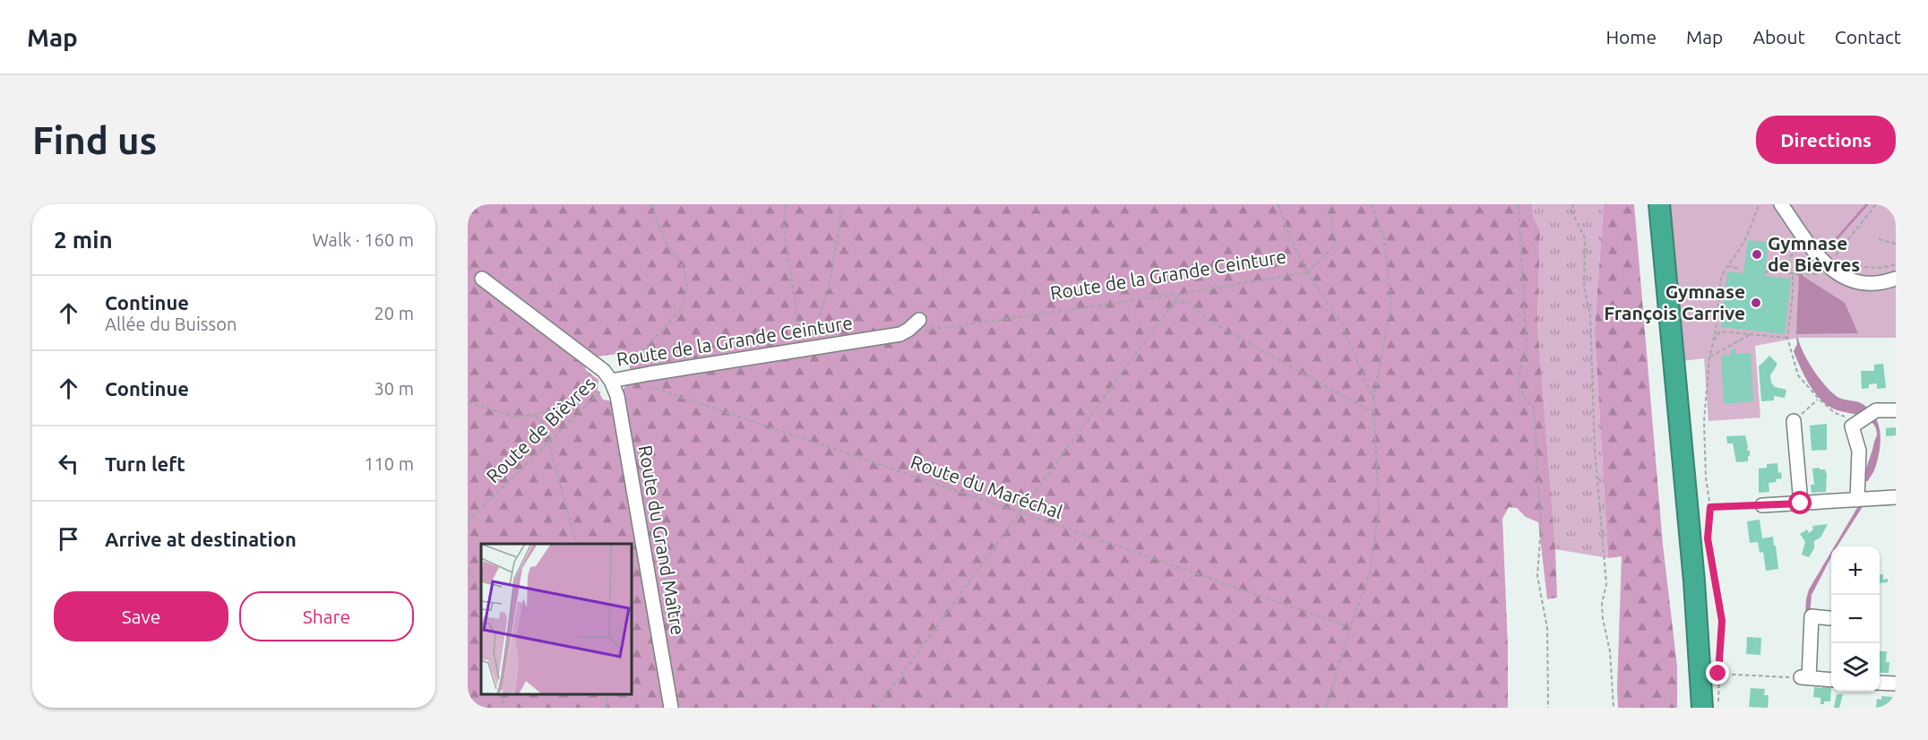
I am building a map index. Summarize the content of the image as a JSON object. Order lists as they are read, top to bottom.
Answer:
{
  "streets": {
    "street": ["Route de la Grande Ceinture", "Route du Grand Maître"],
    "path": ["Route de Bièvres", "Route du Maréchal"]
  },
  "crossings": [
    ["Route de la Grande Ceinture", "Route de Bièvres"],
    ["Route de la Grande Ceinture", "Route du Maréchal"],
    ["Route de la Grande Ceinture", "Route du Grand Maître"],
    ["Route de Bièvres", "Route du Grand Maître"]
  ],
  "places": ["Gymnase de Bièvres", "Gymnase François Carrive"],
  "page": {
    "header": "Map",
    "nav": [
      "Home",
      "Map",
      "About",
      "Contact"
    ],
    "buttons": [
      "Directions",
      ["Save", "Share"]
    ],
    "title": "Find us",
    "heading": ["2 min", "Walk · 160 m"],
    "list": [
      ["Continue", "Allée du Buisson", "20 m"],
      ["Continue", "30 m"],
      ["Turn left", "110 m"],
      "Arrive at destination"
    ],
    "map_buttons": ["+", "−"]
  }
}
